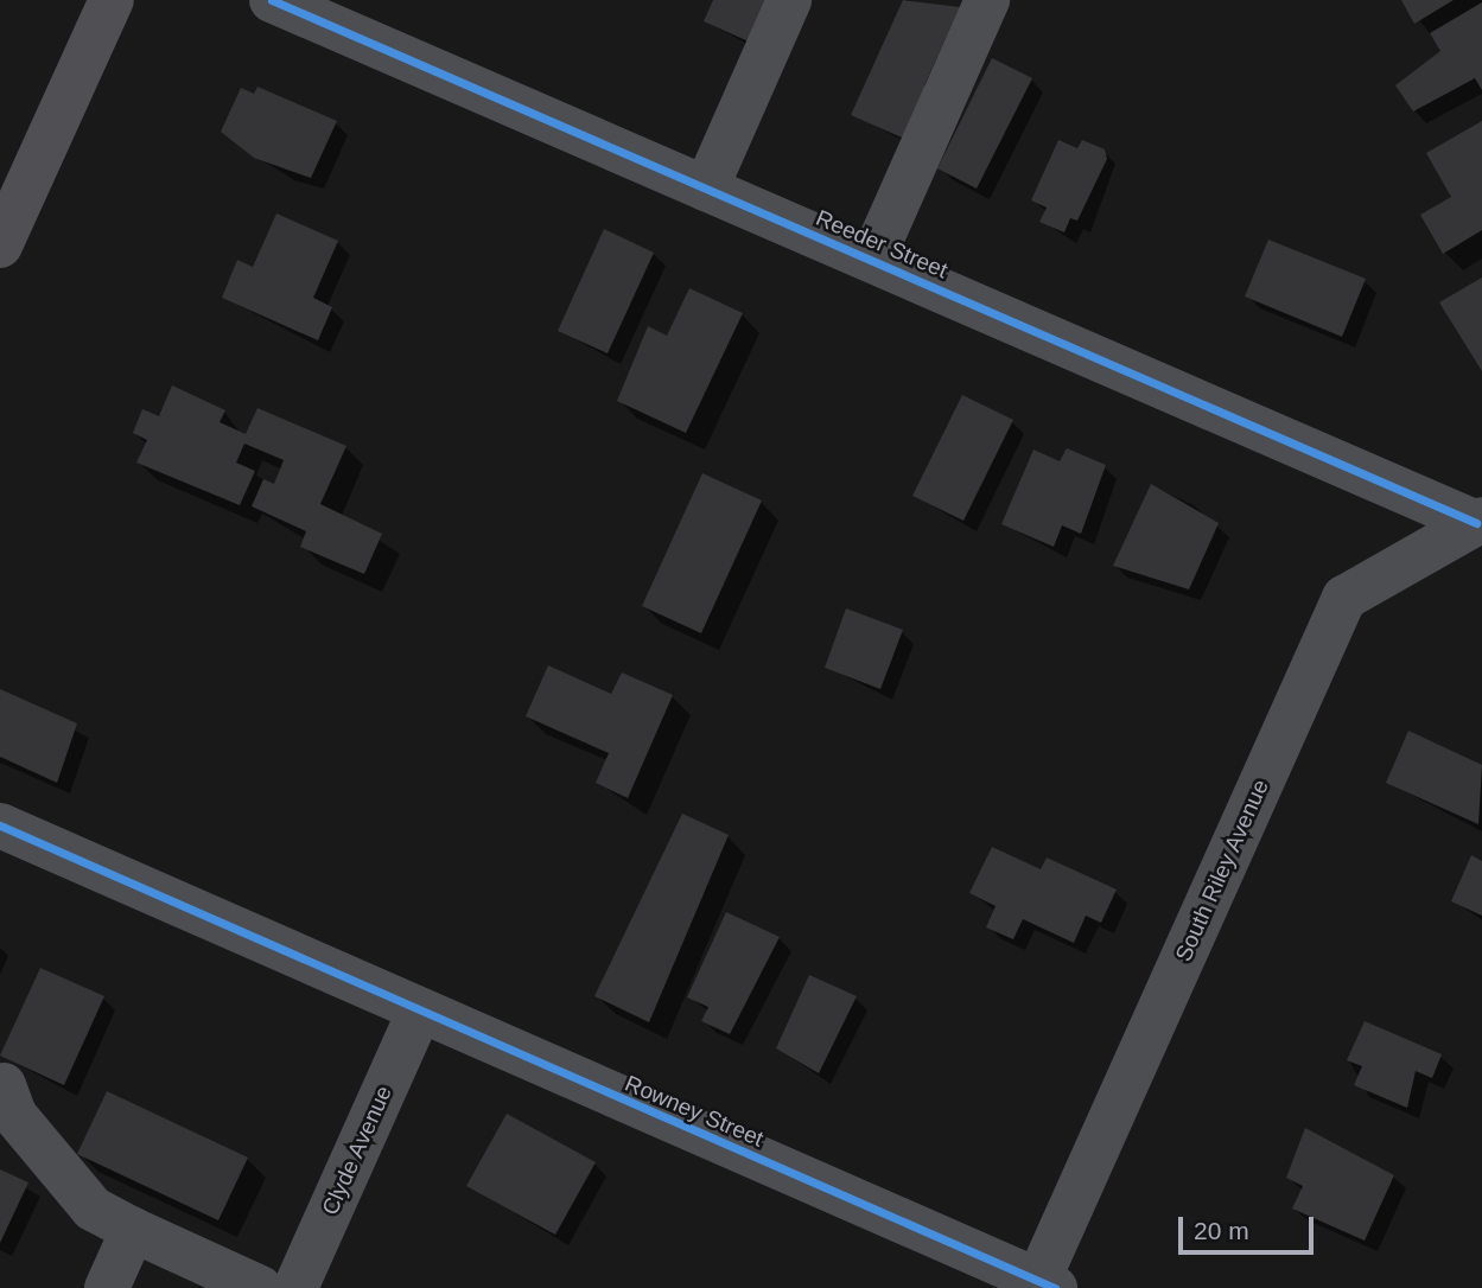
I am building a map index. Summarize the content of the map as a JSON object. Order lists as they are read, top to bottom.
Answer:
{
  "streets": {
    "street": [
      "Reeder Street",
      "South Riley Avenue",
      "Rowney Street",
      "Clyde Avenue"
    ]
  },
  "crossings": [
    ["Reeder Street", "South Riley Avenue"],
    ["South Riley Avenue", "Rowney Street"],
    ["Rowney Street", "Clyde Avenue"]
  ],
  "scale_bar": "20 m"
}
